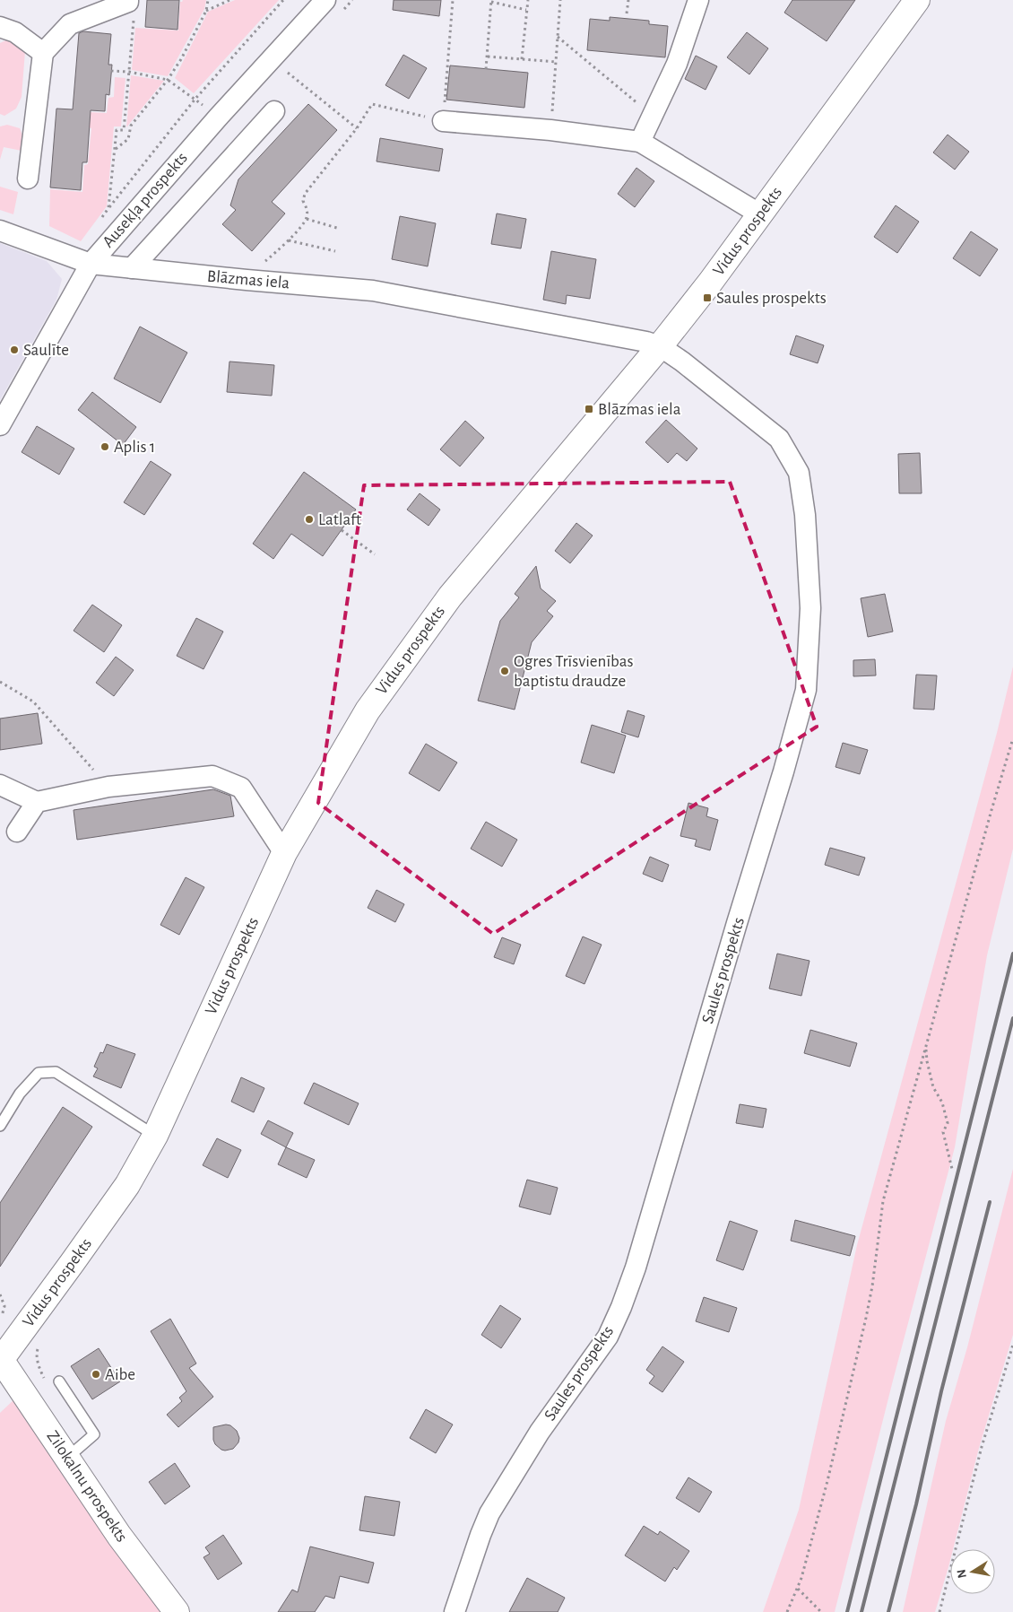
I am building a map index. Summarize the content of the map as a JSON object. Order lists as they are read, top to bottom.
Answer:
{
  "streets": {
    "main road": ["Vidus prospekts", "Zilokalnu prospekts"],
    "street": ["Ausekļa prospekts", "Blāzmas iela", "Saules prospekts"]
  },
  "crossings": [
    ["Ausekļa prospekts", "Blāzmas iela"],
    ["Vidus prospekts", "Blāzmas iela"],
    ["Vidus prospekts", "Saules prospekts"],
    ["Vidus prospekts", "Zilokalnu prospekts"],
    ["Blāzmas iela", "Saules prospekts"]
  ],
  "places": {
    "transit": ["Saules prospekts", "Blāzmas iela"],
    "other": [
      "Saulīte",
      "Aplis 1",
      "Latlaft",
      "Ogres Trīsvienības baptistu draudze",
      "Aibe"
    ]
  },
  "north": "left"
}
